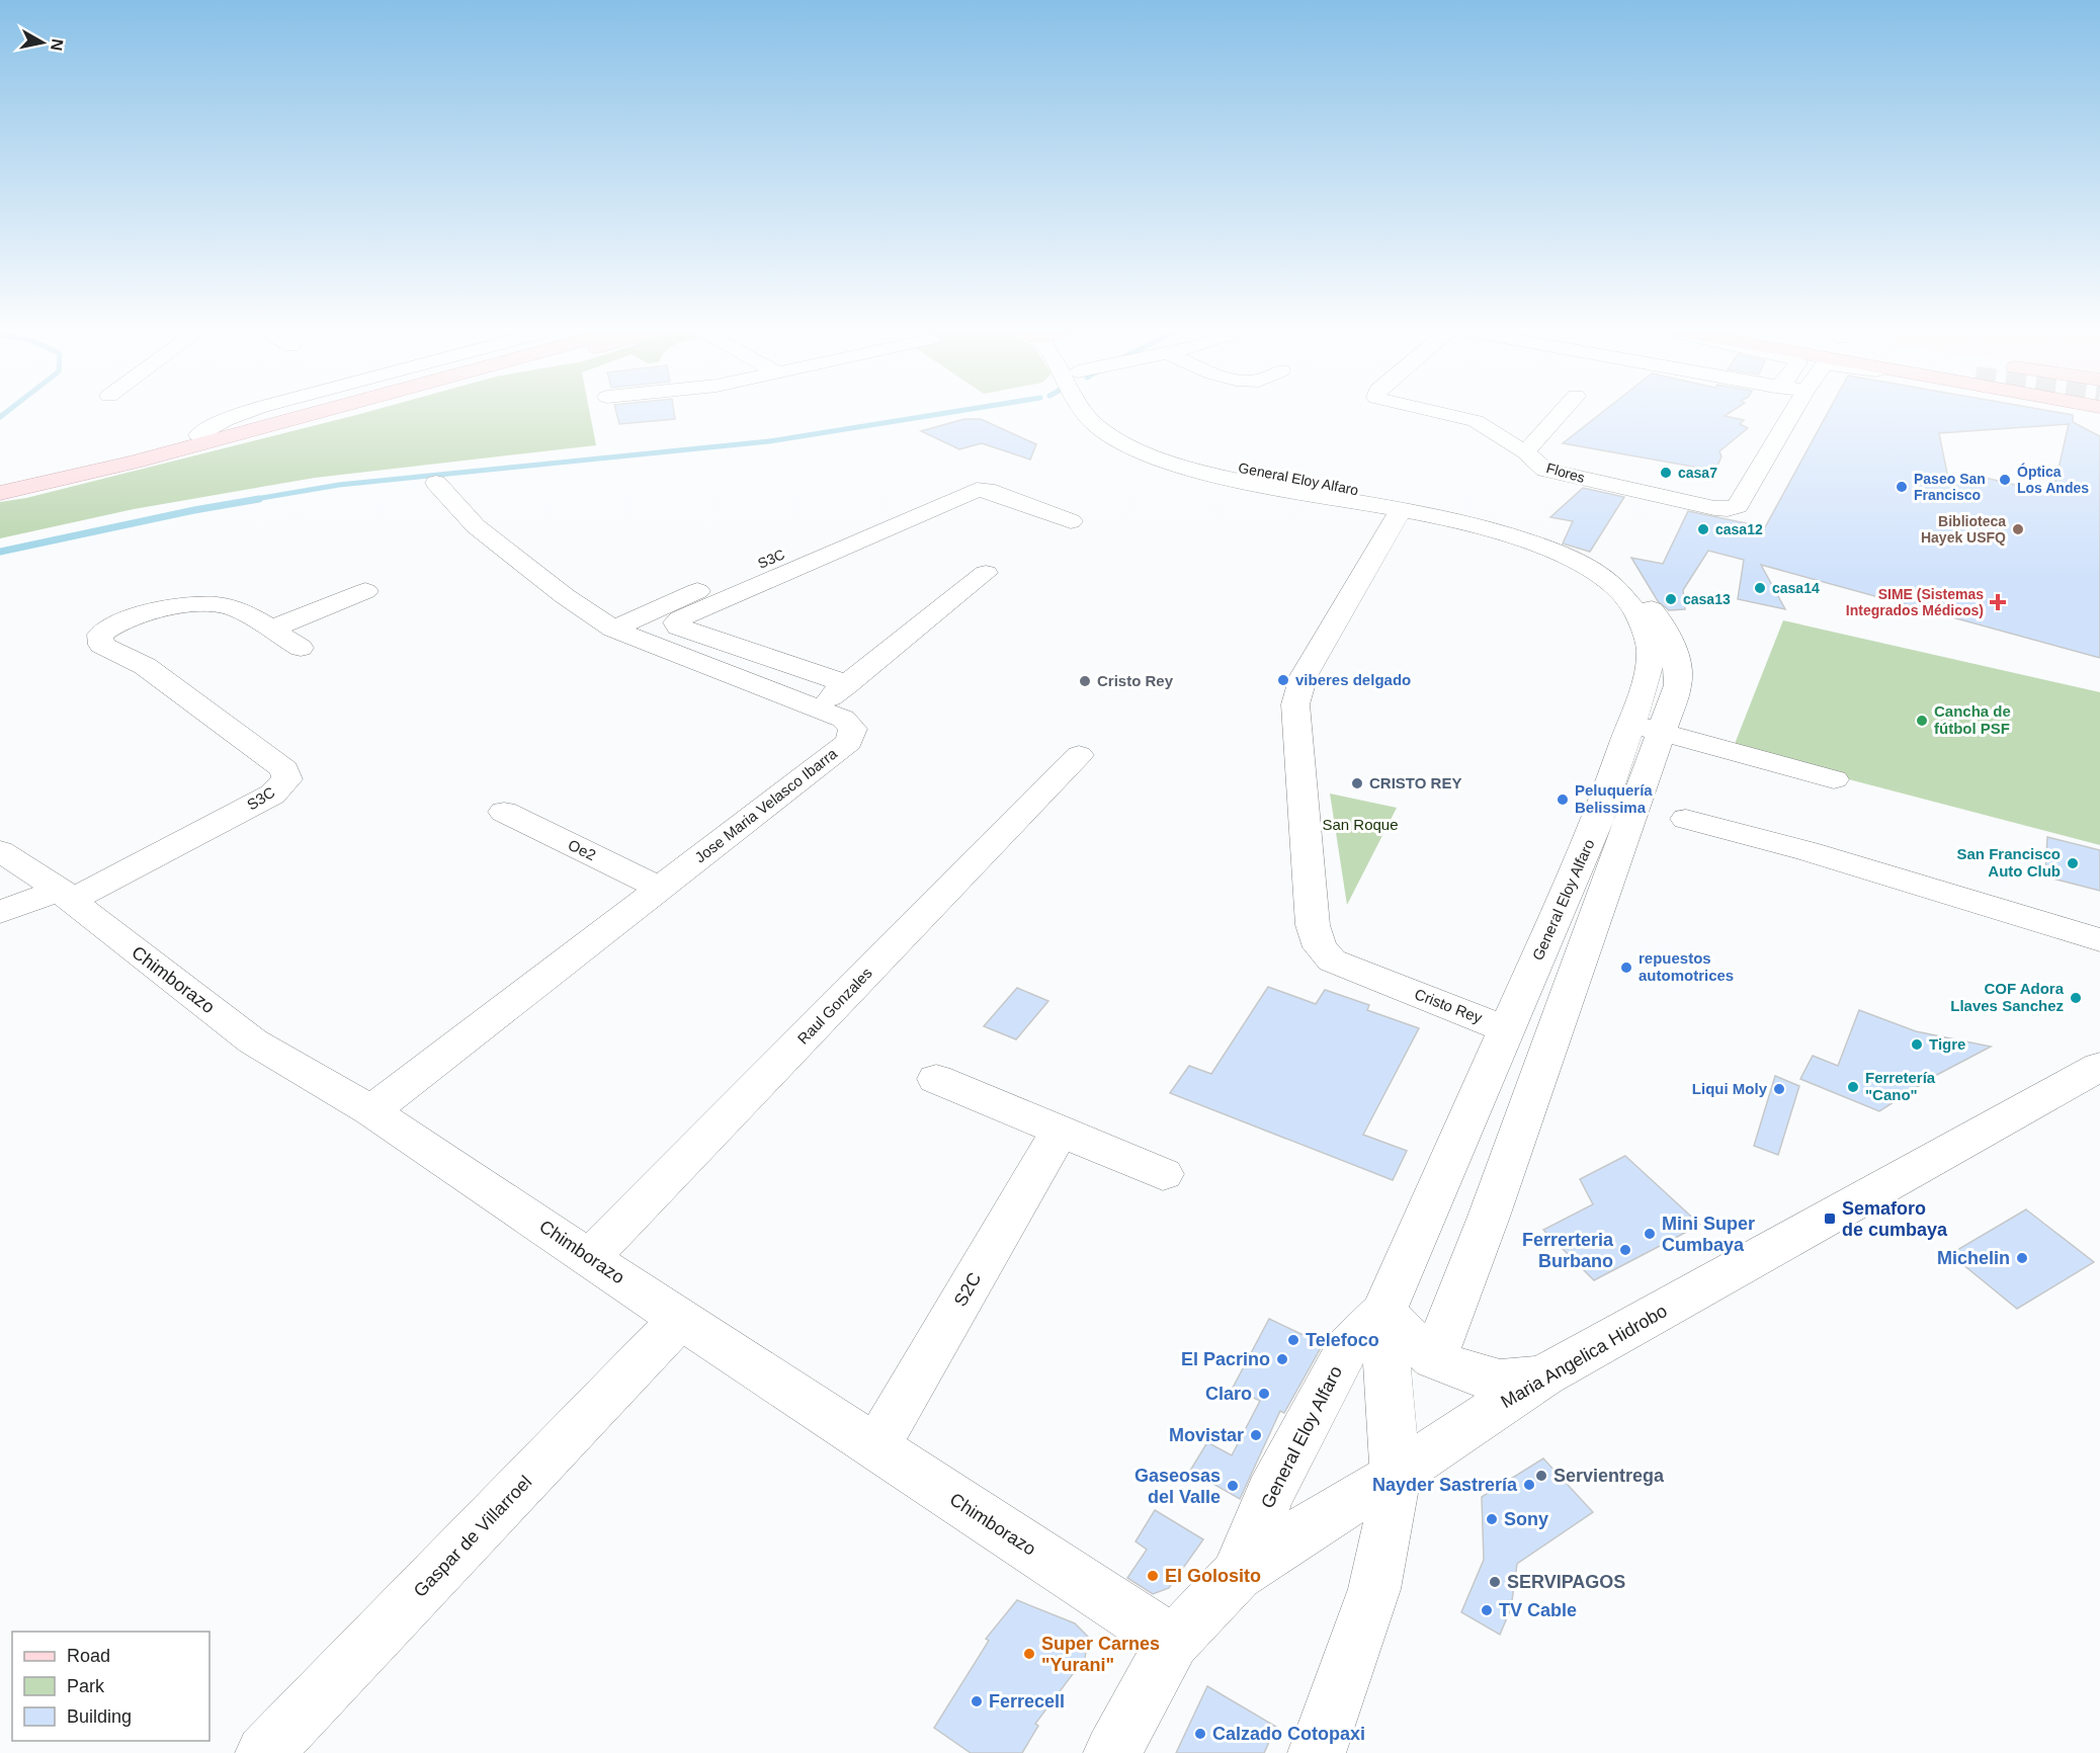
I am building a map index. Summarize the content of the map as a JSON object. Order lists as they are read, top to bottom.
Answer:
{
  "streets": {
    "street": [
      "Flores",
      "General Eloy Alfaro",
      "S3C",
      "Jose Maria Velasco Ibarra",
      "Oe2",
      "Chimborazo",
      "Raul Gonzales",
      "Cristo Rey",
      "S2C",
      "Maria Angelica Hidrobo",
      "Gaspar de Villarroel"
    ]
  },
  "crossings": [
    ["General Eloy Alfaro", "Cristo Rey"],
    ["General Eloy Alfaro", "Maria Angelica Hidrobo"],
    ["S3C", "Jose Maria Velasco Ibarra"],
    ["S3C", "Chimborazo"],
    ["Jose Maria Velasco Ibarra", "Oe2"],
    ["Jose Maria Velasco Ibarra", "Chimborazo"],
    ["Chimborazo", "Raul Gonzales"],
    ["Chimborazo", "S2C"],
    ["Chimborazo", "Maria Angelica Hidrobo"],
    ["Chimborazo", "Gaspar de Villarroel"]
  ],
  "parks": ["San Roque"],
  "places": {
    "other": [
      "casa7",
      "Óptica Los Andes",
      "Paseo San Francisco",
      "casa12",
      "Biblioteca Hayek USFQ",
      "casa14",
      "casa13",
      "viberes delgado",
      "Cristo Rey",
      "Cancha de fútbol PSF",
      "CRISTO REY",
      "Peluquería Belissima",
      "San Francisco Auto Club",
      "repuestos automotrices",
      "COF Adora Llaves Sanchez",
      "Tigre",
      "Ferretería \"Cano\"",
      "Liqui Moly",
      "Mini Super Cumbaya",
      "Ferrerteria Burbano",
      "Michelin",
      "Telefoco",
      "El Pacrino",
      "Claro",
      "Movistar",
      "Servientrega",
      "Nayder Sastrería",
      "Gaseosas del Valle",
      "Sony",
      "El Golosito",
      "SERVIPAGOS",
      "TV Cable",
      "Super Carnes \"Yurani\"",
      "Ferrecell",
      "Calzado Cotopaxi"
    ],
    "health": ["SIME (Sistemas Integrados Médicos)"],
    "transit": ["Semaforo de cumbaya"]
  },
  "legend": ["Road", "Park", "Building"],
  "north": "right"
}
